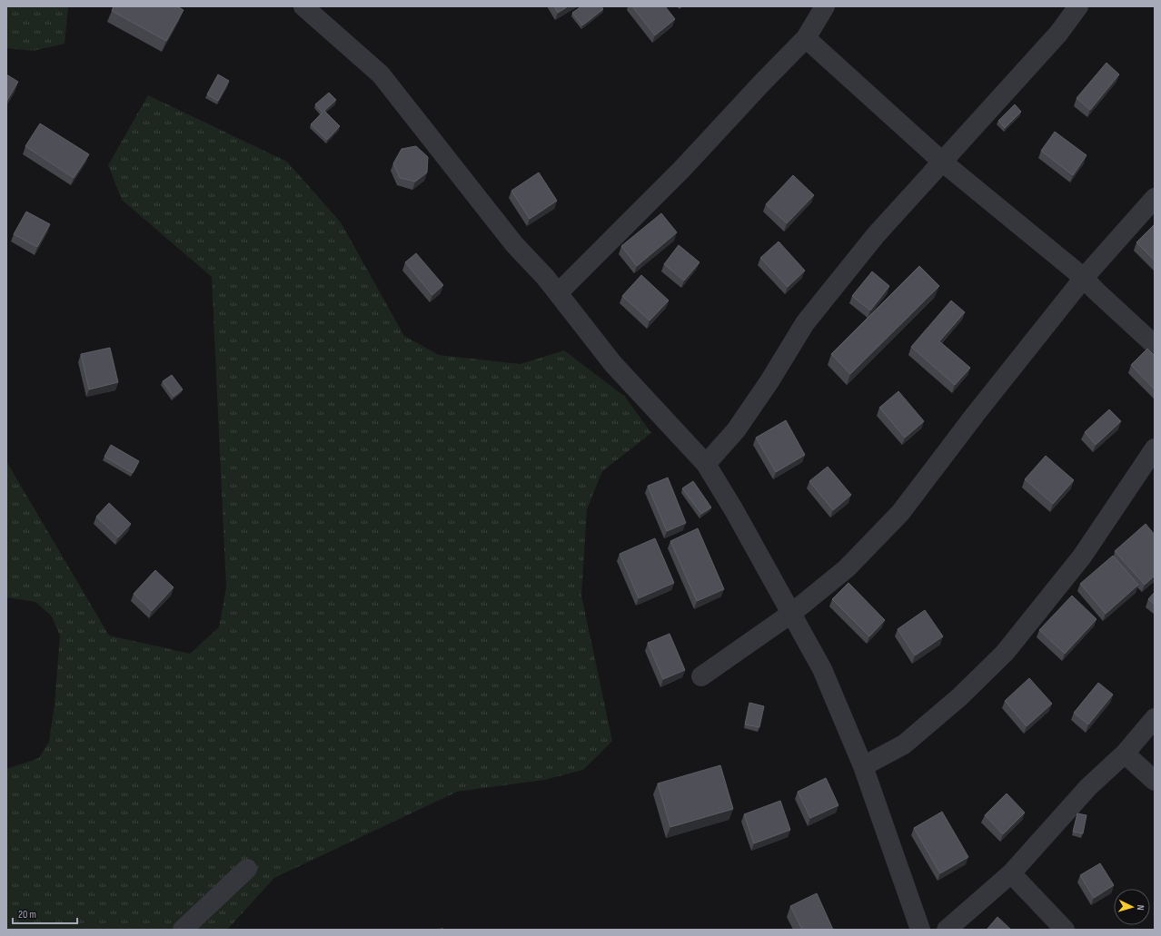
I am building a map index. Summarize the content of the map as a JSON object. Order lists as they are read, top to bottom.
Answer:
{
  "scale_bar": "20 m",
  "north": "right"
}
